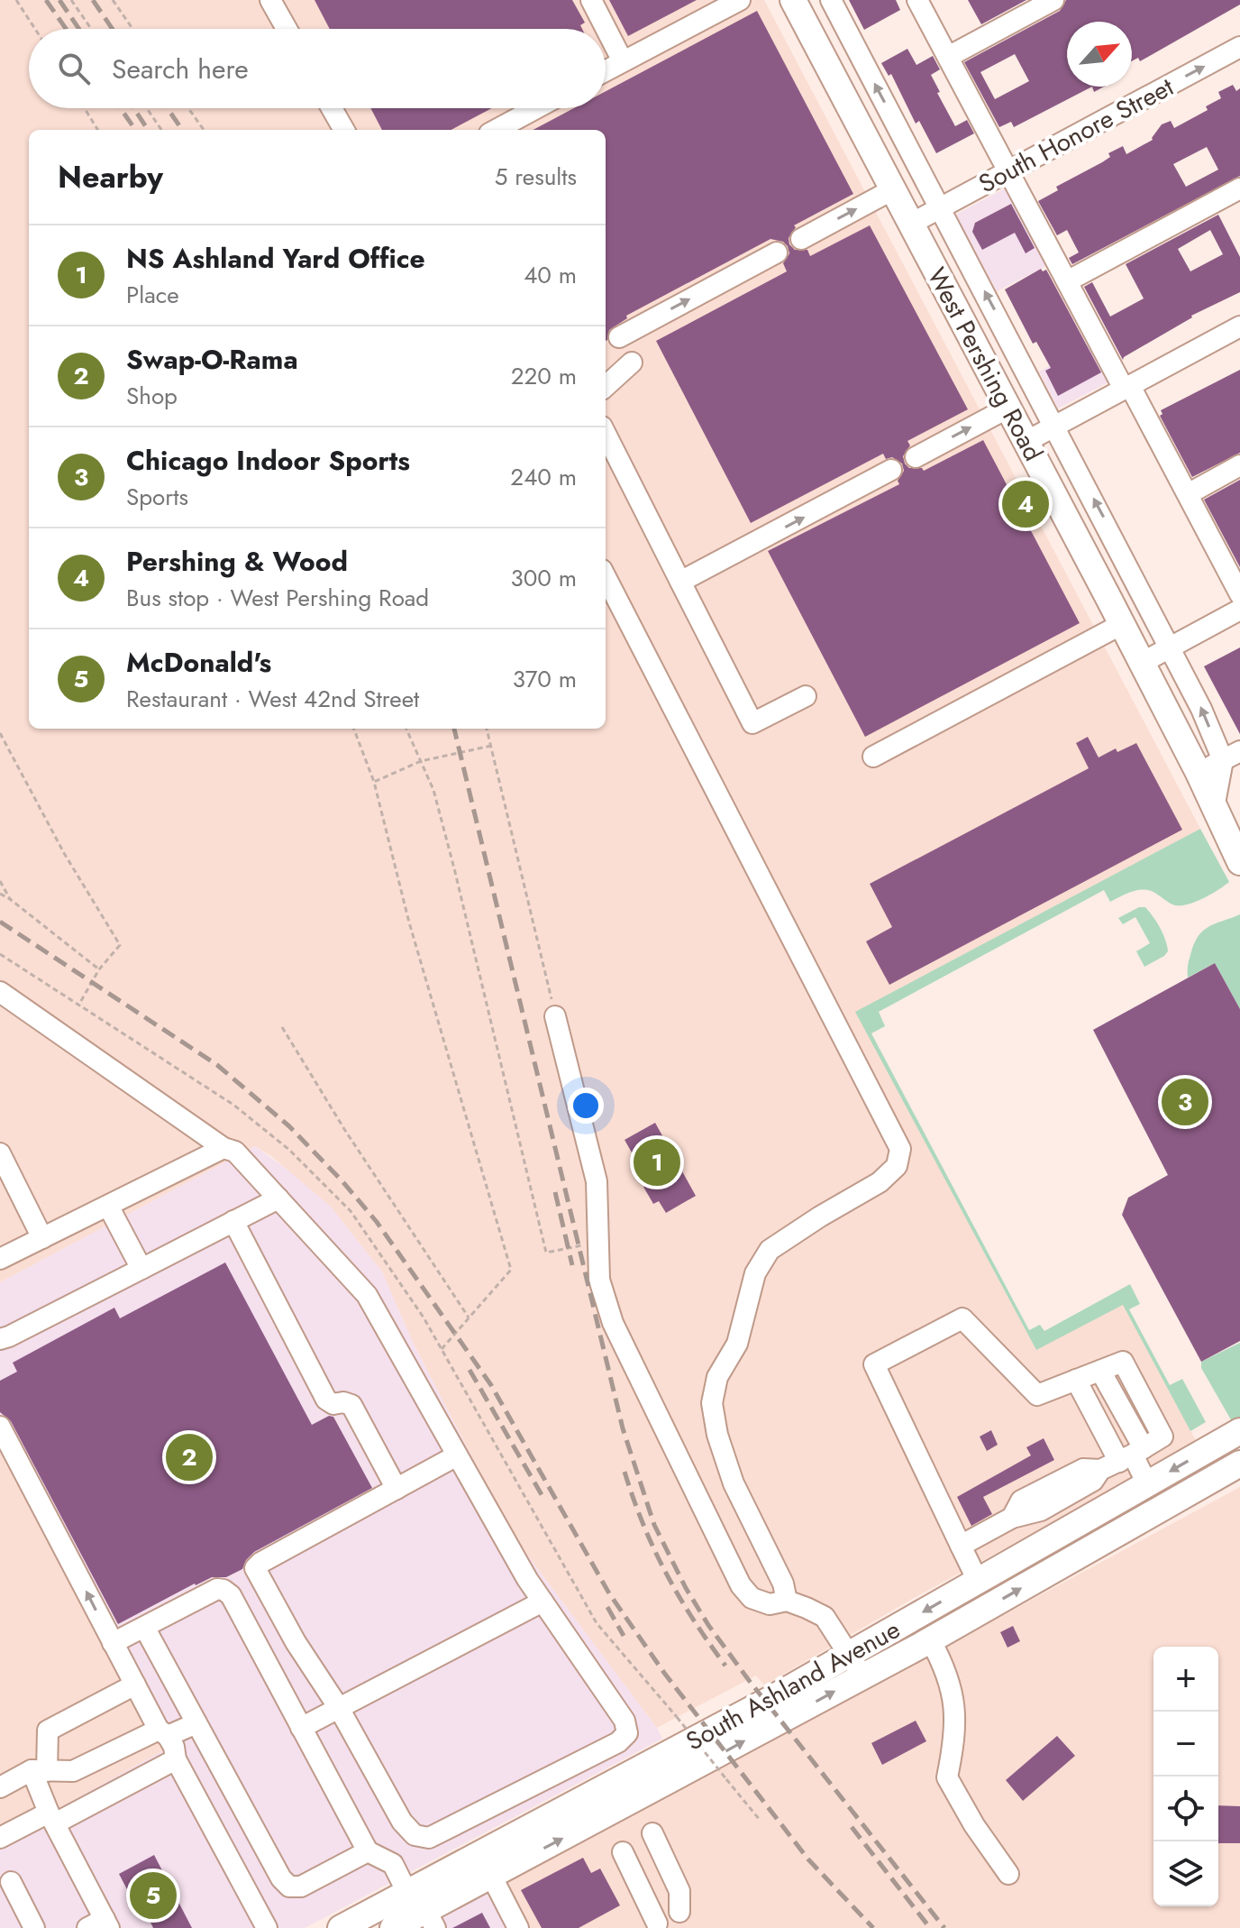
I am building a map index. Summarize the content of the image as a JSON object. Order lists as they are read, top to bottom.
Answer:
{
  "streets": {
    "main road": ["West Pershing Road", "South Ashland Avenue"],
    "street": ["South Honore Street"]
  },
  "crossings": [
    ["South Honore Street", "West Pershing Road"]
  ],
  "north": "top right",
  "page": {
    "search": "Search here",
    "heading": ["Nearby", "5 results"],
    "list": [
      {
        "mark": "1",
        "name": "NS Ashland Yard Office",
        "note": "Place",
        "value": "40 m"
      },
      {
        "mark": "2",
        "name": "Swap-O-Rama",
        "note": "Shop",
        "value": "220 m"
      },
      {
        "mark": "3",
        "name": "Chicago Indoor Sports",
        "note": "Sports",
        "value": "240 m"
      },
      {
        "mark": "4",
        "name": "Pershing & Wood",
        "note": "Bus stop · West Pershing Road",
        "value": "300 m"
      },
      {
        "mark": "5",
        "name": "McDonald's",
        "note": "Restaurant · West 42nd Street",
        "value": "370 m"
      }
    ],
    "pins": [
      "4",
      "3",
      "1",
      "2",
      "5"
    ],
    "map_buttons": ["+", "−"]
  }
}
